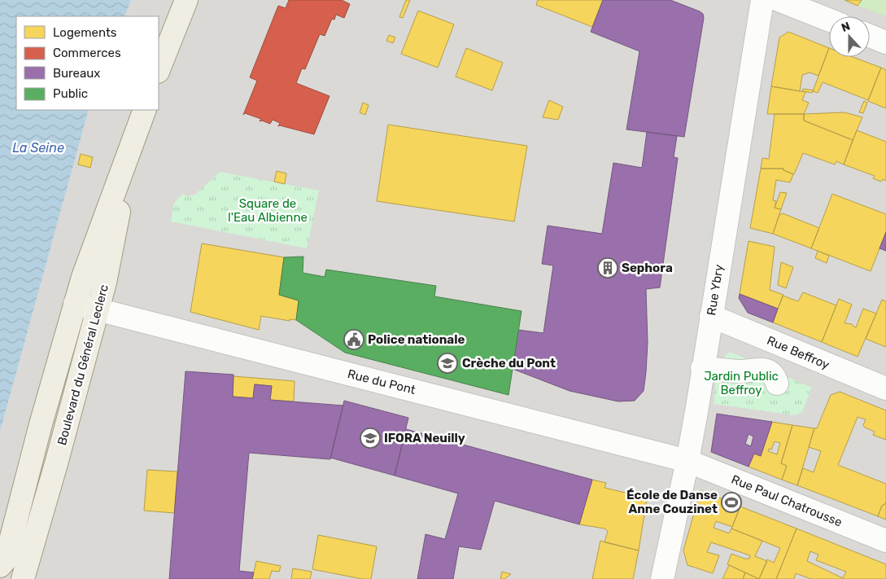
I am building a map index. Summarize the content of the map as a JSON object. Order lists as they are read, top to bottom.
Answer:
{
  "streets": {
    "main road": ["Boulevard du Général Leclerc"],
    "street": [
      "Rue Ybry",
      "Rue Beffroy",
      "Rue du Pont",
      "Rue Paul Chatrousse"
    ]
  },
  "crossings": [
    ["Rue Ybry", "Rue Beffroy"],
    ["Rue Ybry", "Rue du Pont"],
    ["Rue Ybry", "Rue Paul Chatrousse"],
    ["Boulevard du Général Leclerc", "Rue du Pont"],
    ["Rue du Pont", "Rue Paul Chatrousse"]
  ],
  "water": ["La Seine"],
  "parks": ["Square de l'Eau Albienne", "Jardin Public Beffroy"],
  "places": {
    "building": ["Sephora"],
    "public building": ["Police nationale"],
    "school or university": ["Crèche du Pont", "IFORA Neuilly"],
    "sports": ["École de Danse Anne Couzinet"]
  },
  "legend": [
    "Logements",
    "Commerces",
    "Bureaux",
    "Public"
  ],
  "north": "top"
}
